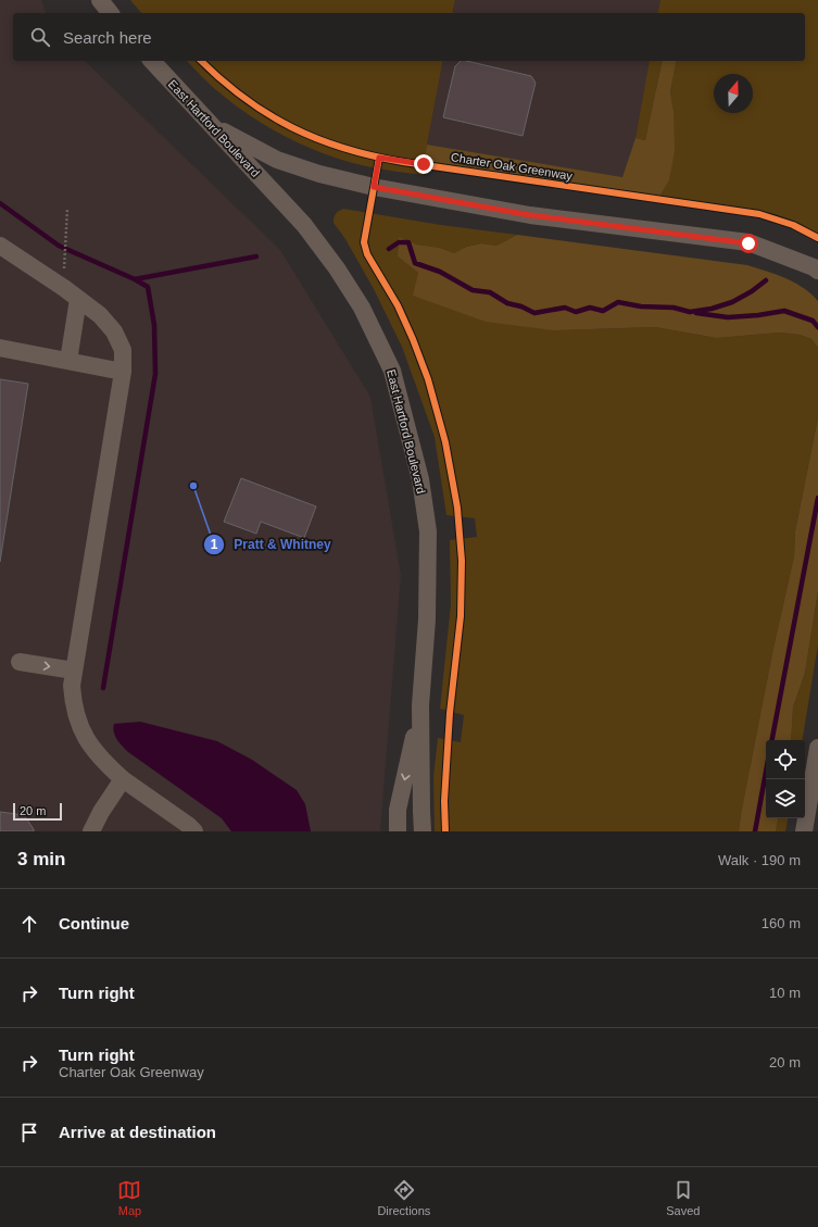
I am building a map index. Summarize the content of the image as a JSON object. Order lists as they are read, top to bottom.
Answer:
{
  "streets": {
    "street": ["East Hartford Boulevard"],
    "cycle path": ["Charter Oak Greenway"]
  },
  "places": ["Pratt & Whitney"],
  "scale_bar": "20 m",
  "north": "top",
  "page": {
    "search": "Search here",
    "scale": "20 m",
    "heading": ["3 min", "Walk · 190 m"],
    "list": [
      ["Continue", "160 m"],
      ["Turn right", "10 m"],
      ["Turn right", "Charter Oak Greenway", "20 m"],
      "Arrive at destination"
    ],
    "nav": ["Map", "Directions", "Saved"]
  }
}
